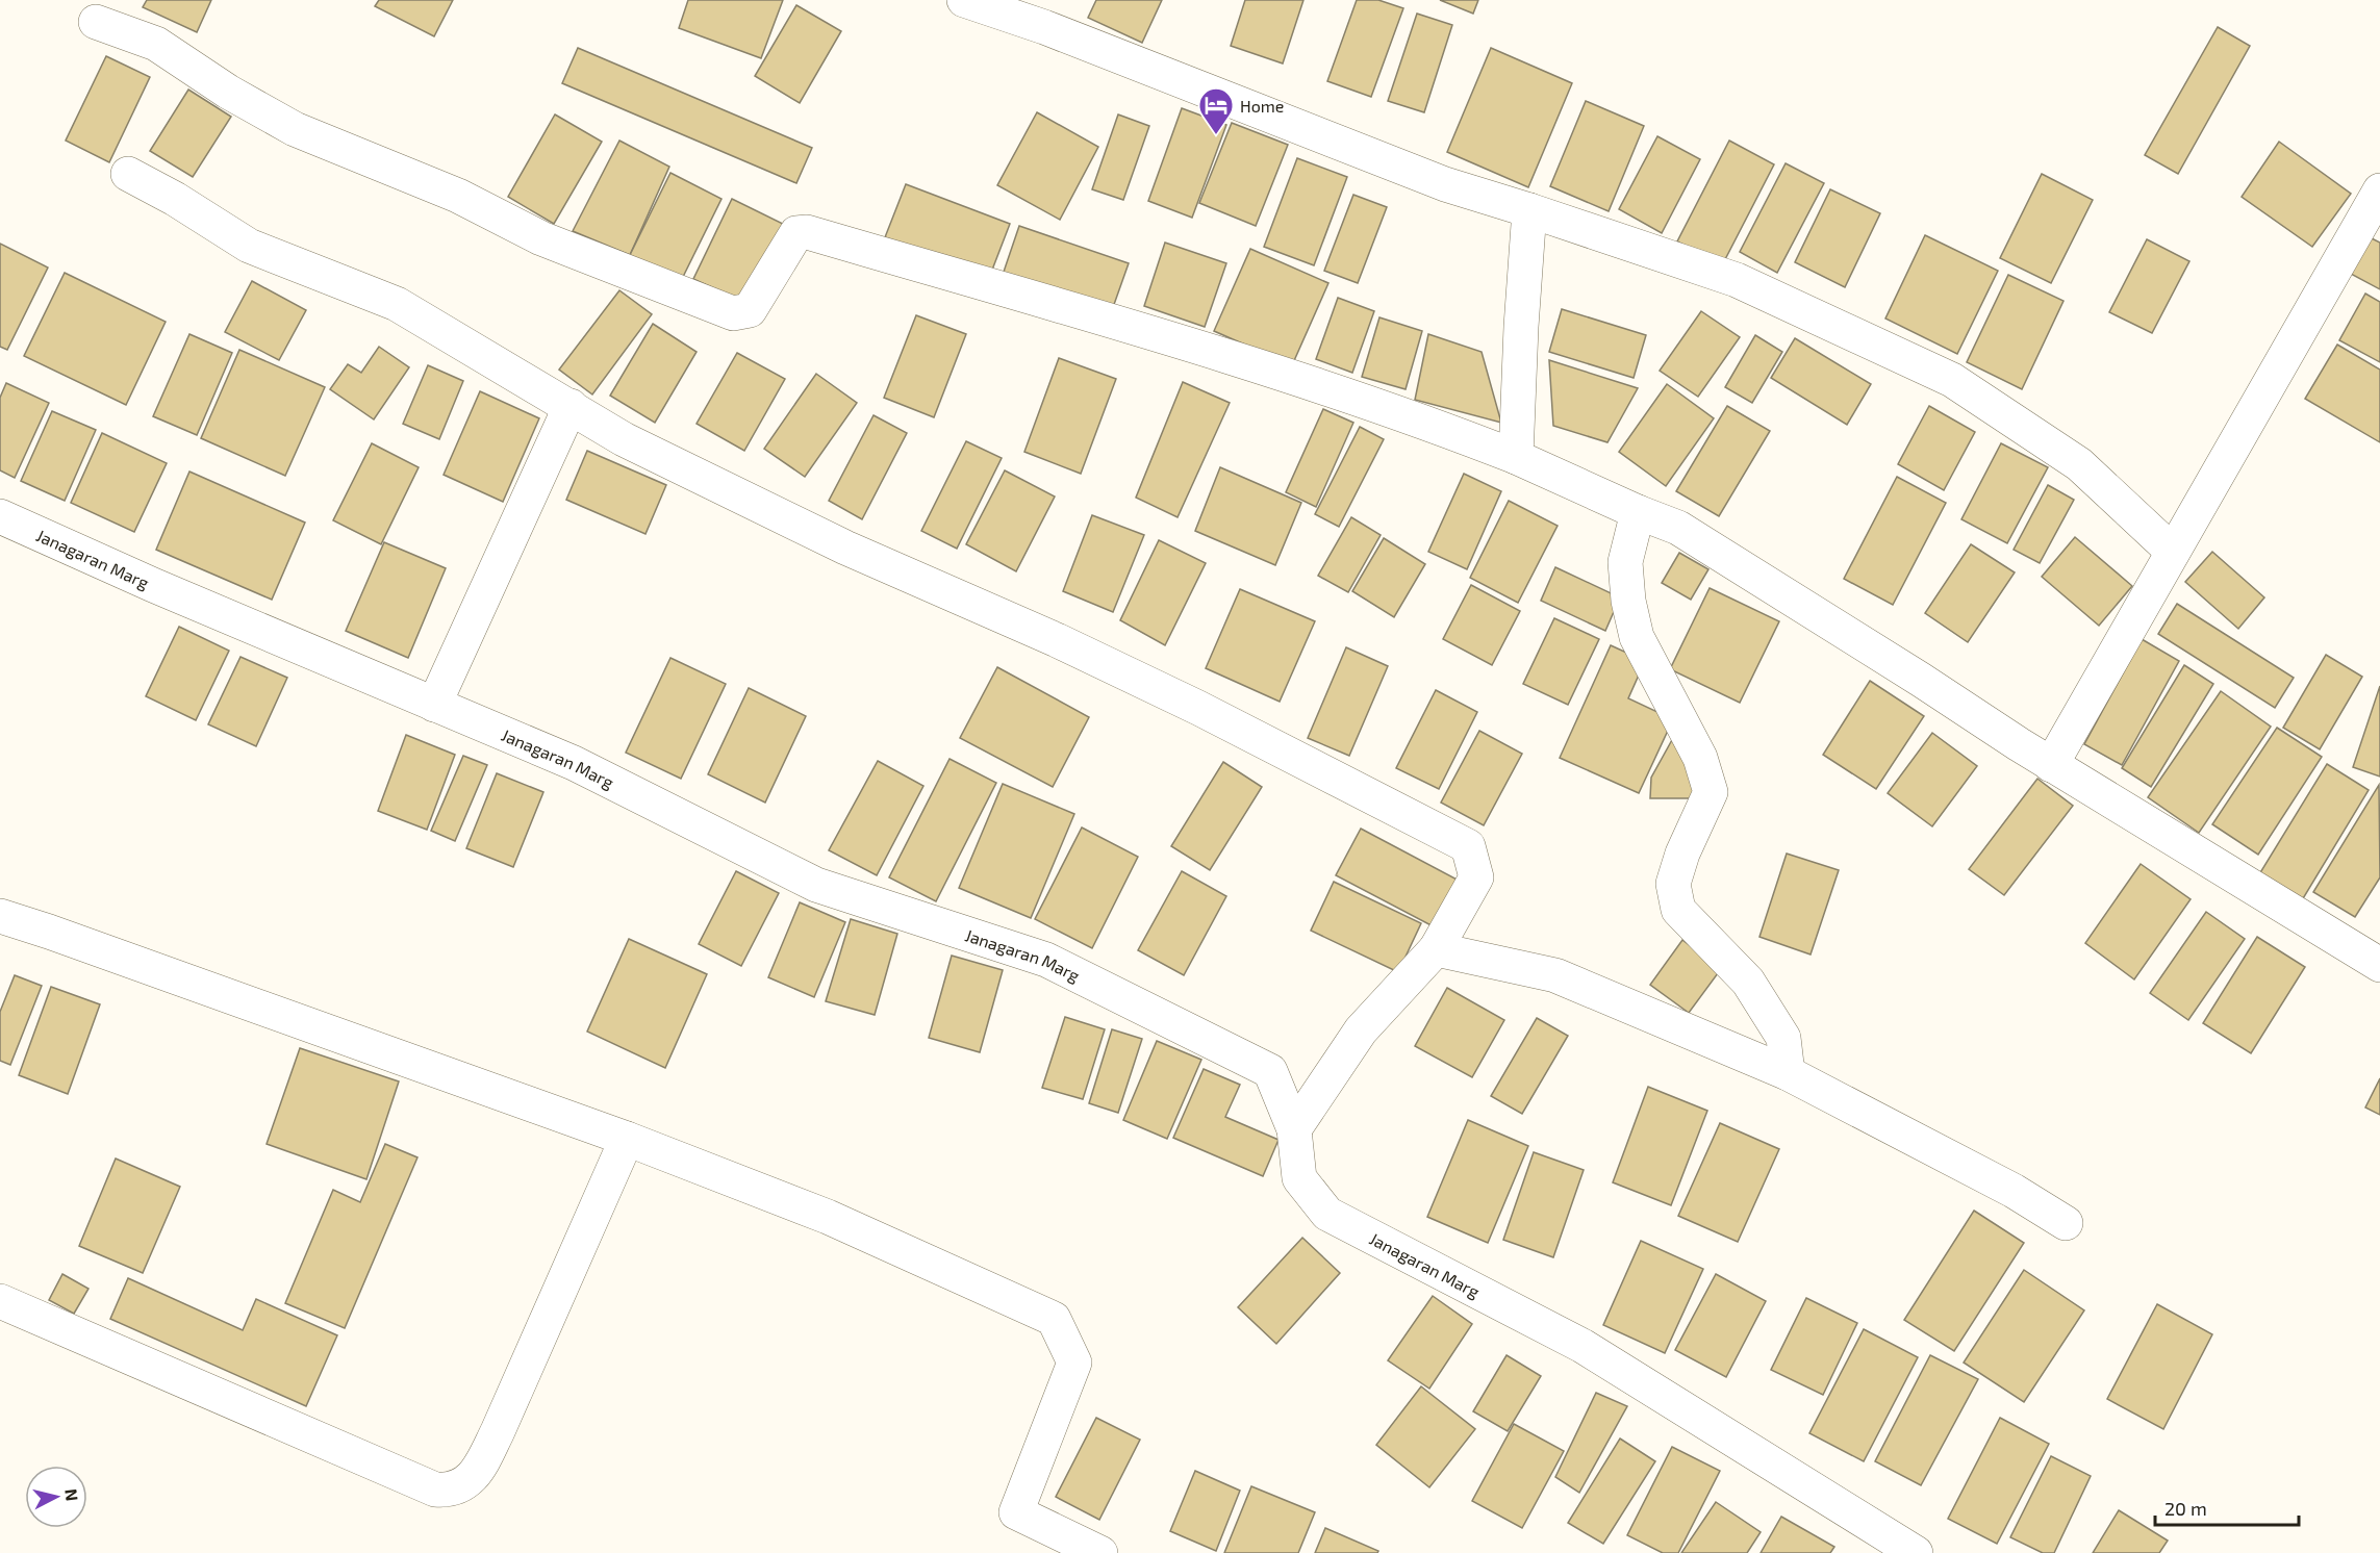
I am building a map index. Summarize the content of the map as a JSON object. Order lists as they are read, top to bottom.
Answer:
{
  "streets": {
    "street": ["Janagaran Marg"]
  },
  "places": {
    "hotel": ["Home"]
  },
  "scale_bar": "20 m",
  "north": "right"
}
